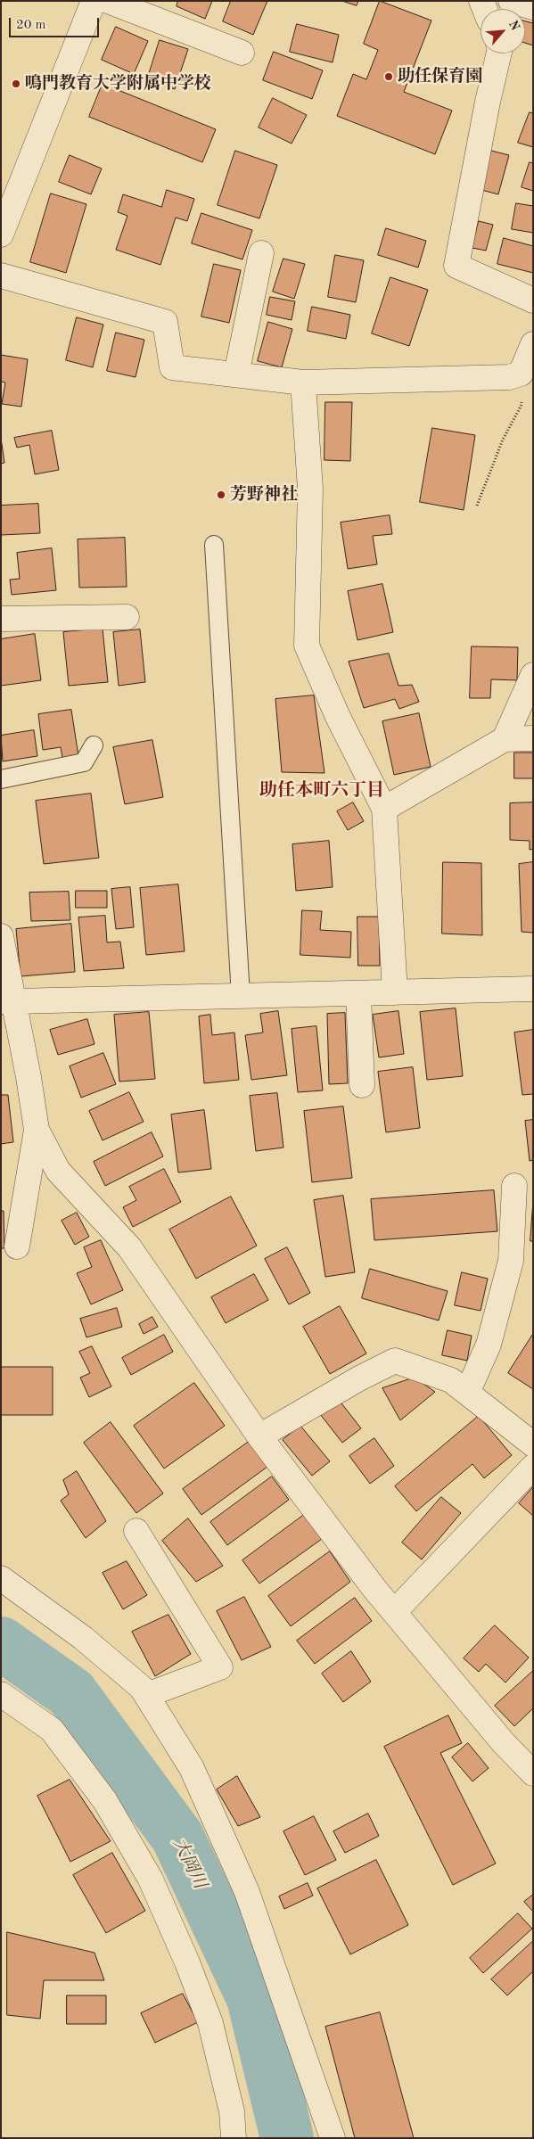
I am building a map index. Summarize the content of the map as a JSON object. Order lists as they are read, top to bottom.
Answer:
{
  "districts": ["助任本町六丁目"],
  "water": ["大岡川"],
  "places": ["助任保育園", "鳴門教育大学附属中学校", "芳野神社"],
  "scale_bar": "20 m",
  "north": "top right"
}
